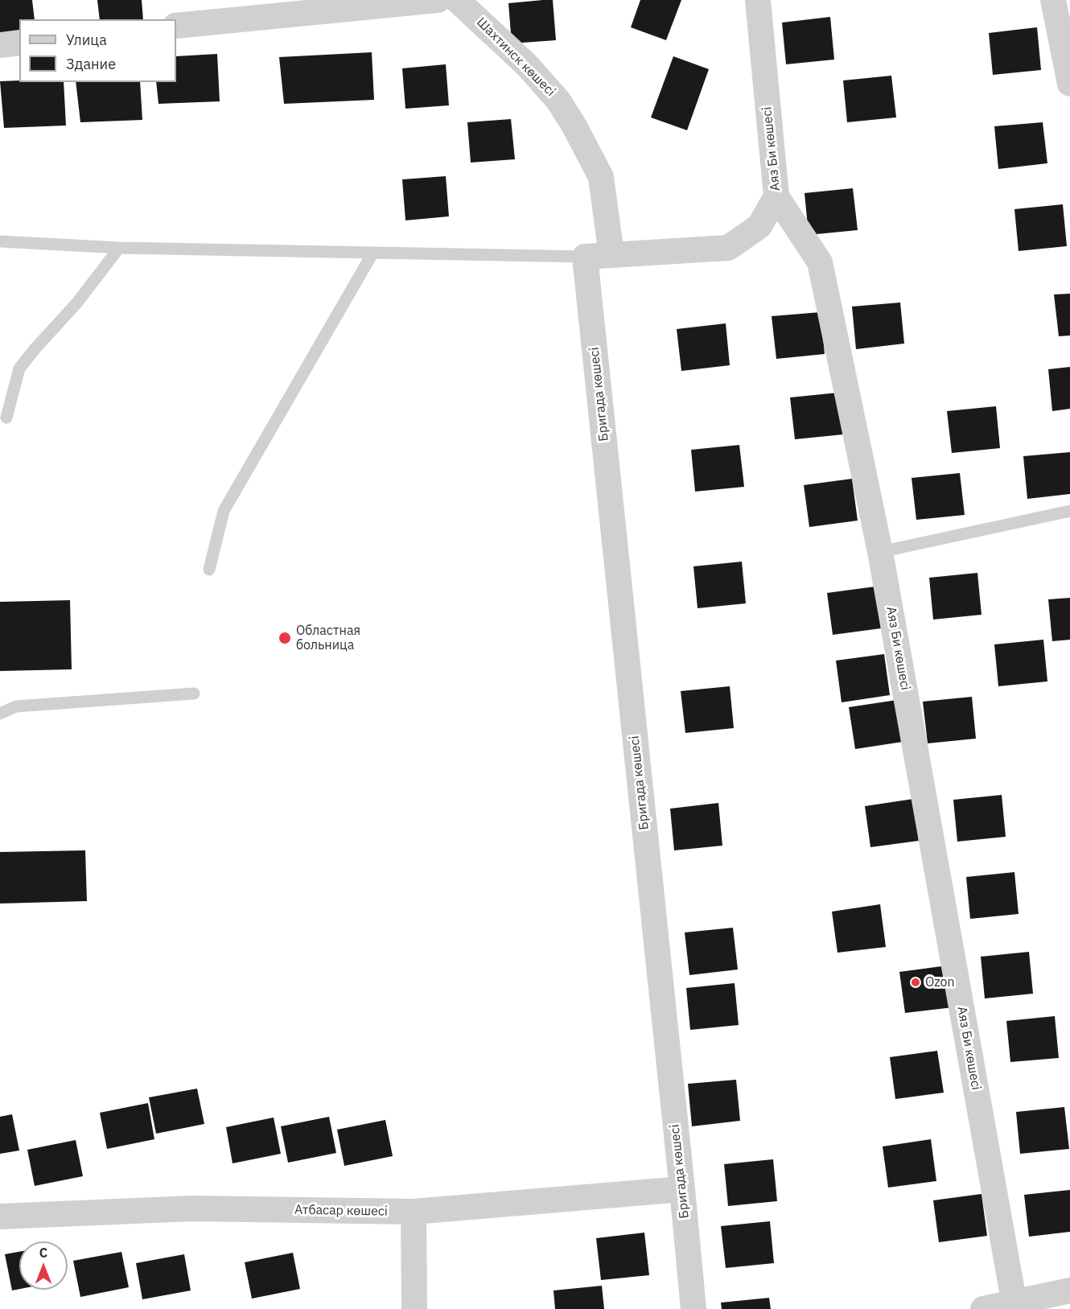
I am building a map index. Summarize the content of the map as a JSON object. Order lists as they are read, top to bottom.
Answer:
{
  "streets": {
    "street": [
      "Шахтинск көшесі",
      "Аяз Би көшесі",
      "Бригада көшесі",
      "Атбасар көшесі"
    ]
  },
  "crossings": [
    ["Бригада көшесі", "Атбасар көшесі"]
  ],
  "places": ["Областная больница", "Ozon"],
  "legend": ["Улица", "Здание"],
  "north": "top"
}
